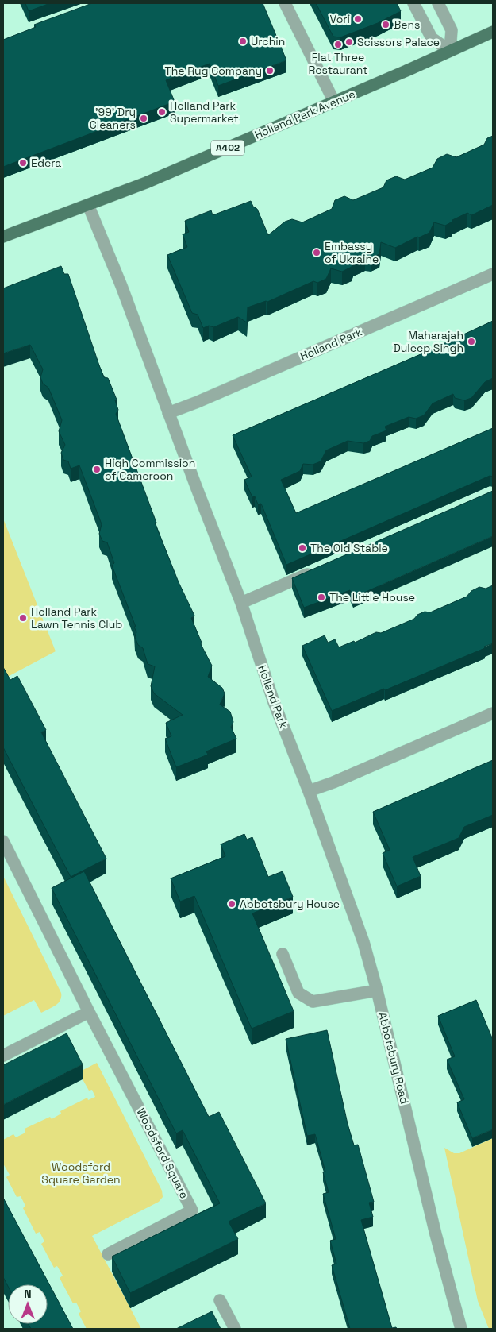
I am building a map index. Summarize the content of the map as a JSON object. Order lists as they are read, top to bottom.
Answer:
{
  "streets": {
    "main road": ["Holland Park Avenue", "A402"],
    "street": ["Holland Park", "Abbotsbury Road", "Woodsford Square"]
  },
  "crossings": [
    ["Holland Park Avenue", "Holland Park"],
    ["Holland Park", "Abbotsbury Road"]
  ],
  "parks": ["Woodsford Square Garden"],
  "places": [
    "Vori",
    "Bens",
    "Urchin",
    "Scissors Palace",
    "Flat Three Restaurant",
    "The Rug Company",
    "Holland Park Supermarket",
    "'99' Dry Cleaners",
    "Edera",
    "Embassy of Ukraine",
    "Maharajah Duleep Singh",
    "High Commission of Cameroon",
    "The Old Stable",
    "The Little House",
    "Holland Park Lawn Tennis Club",
    "Abbotsbury House"
  ],
  "north": "top"
}
